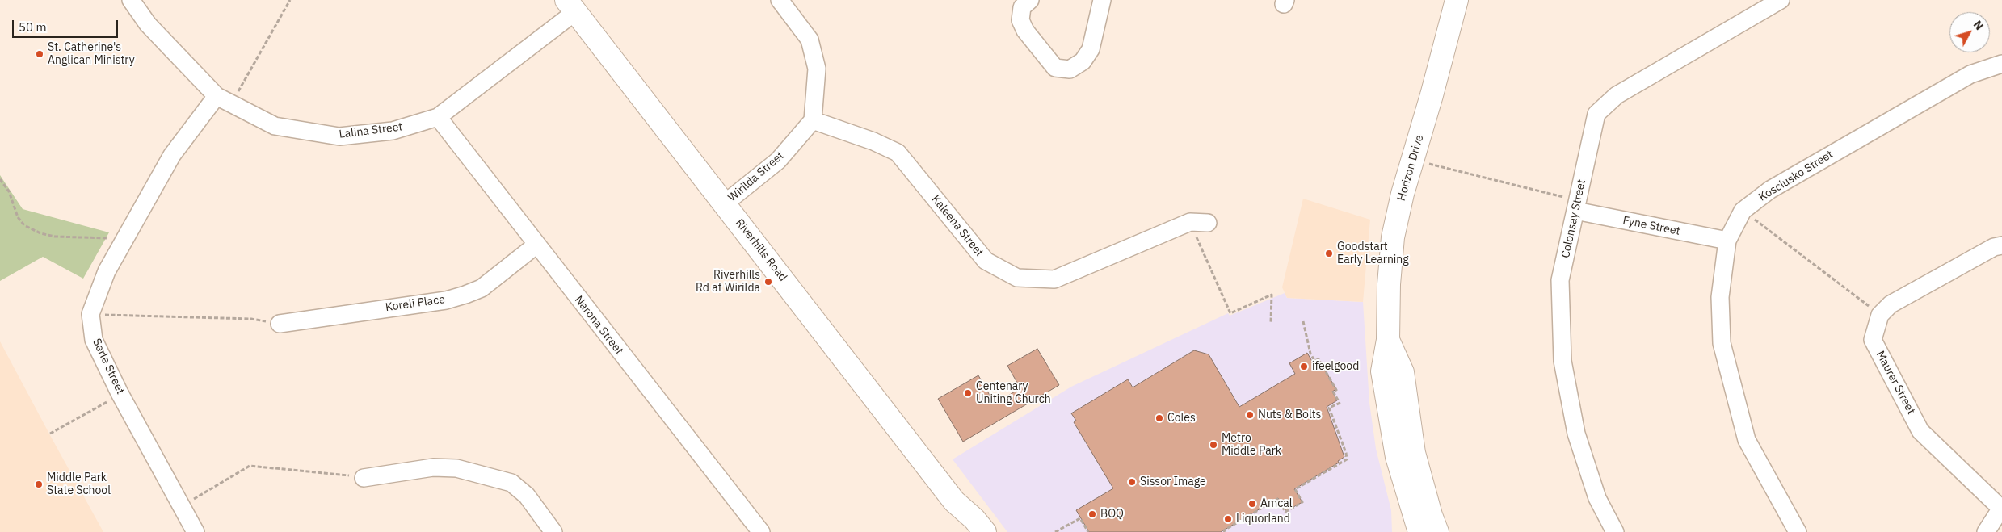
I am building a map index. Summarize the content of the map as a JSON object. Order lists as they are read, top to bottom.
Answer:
{
  "streets": {
    "street": [
      "Lalina Street",
      "Horizon Drive",
      "Kosciusko Street",
      "Wirilda Street",
      "Colonsay Street",
      "Kaleena Street",
      "Fyne Street",
      "Riverhills Road",
      "Koreli Place",
      "Narona Street",
      "Serle Street",
      "Maurer Street"
    ]
  },
  "crossings": [
    ["Lalina Street", "Riverhills Road"],
    ["Lalina Street", "Narona Street"],
    ["Lalina Street", "Serle Street"],
    ["Kosciusko Street", "Fyne Street"],
    ["Wirilda Street", "Kaleena Street"],
    ["Wirilda Street", "Riverhills Road"],
    ["Colonsay Street", "Fyne Street"],
    ["Koreli Place", "Narona Street"]
  ],
  "places": [
    "St. Catherine's Anglican Ministry",
    "Goodstart Early Learning",
    "Riverhills Rd at Wirilda",
    "ifeelgood",
    "Centenary Uniting Church",
    "Nuts & Bolts",
    "Coles",
    "Metro Middle Park",
    "Sissor Image",
    "Middle Park State School",
    "Amcal",
    "BOQ",
    "Liquorland"
  ],
  "scale_bar": "50 m",
  "north": "top right"
}
